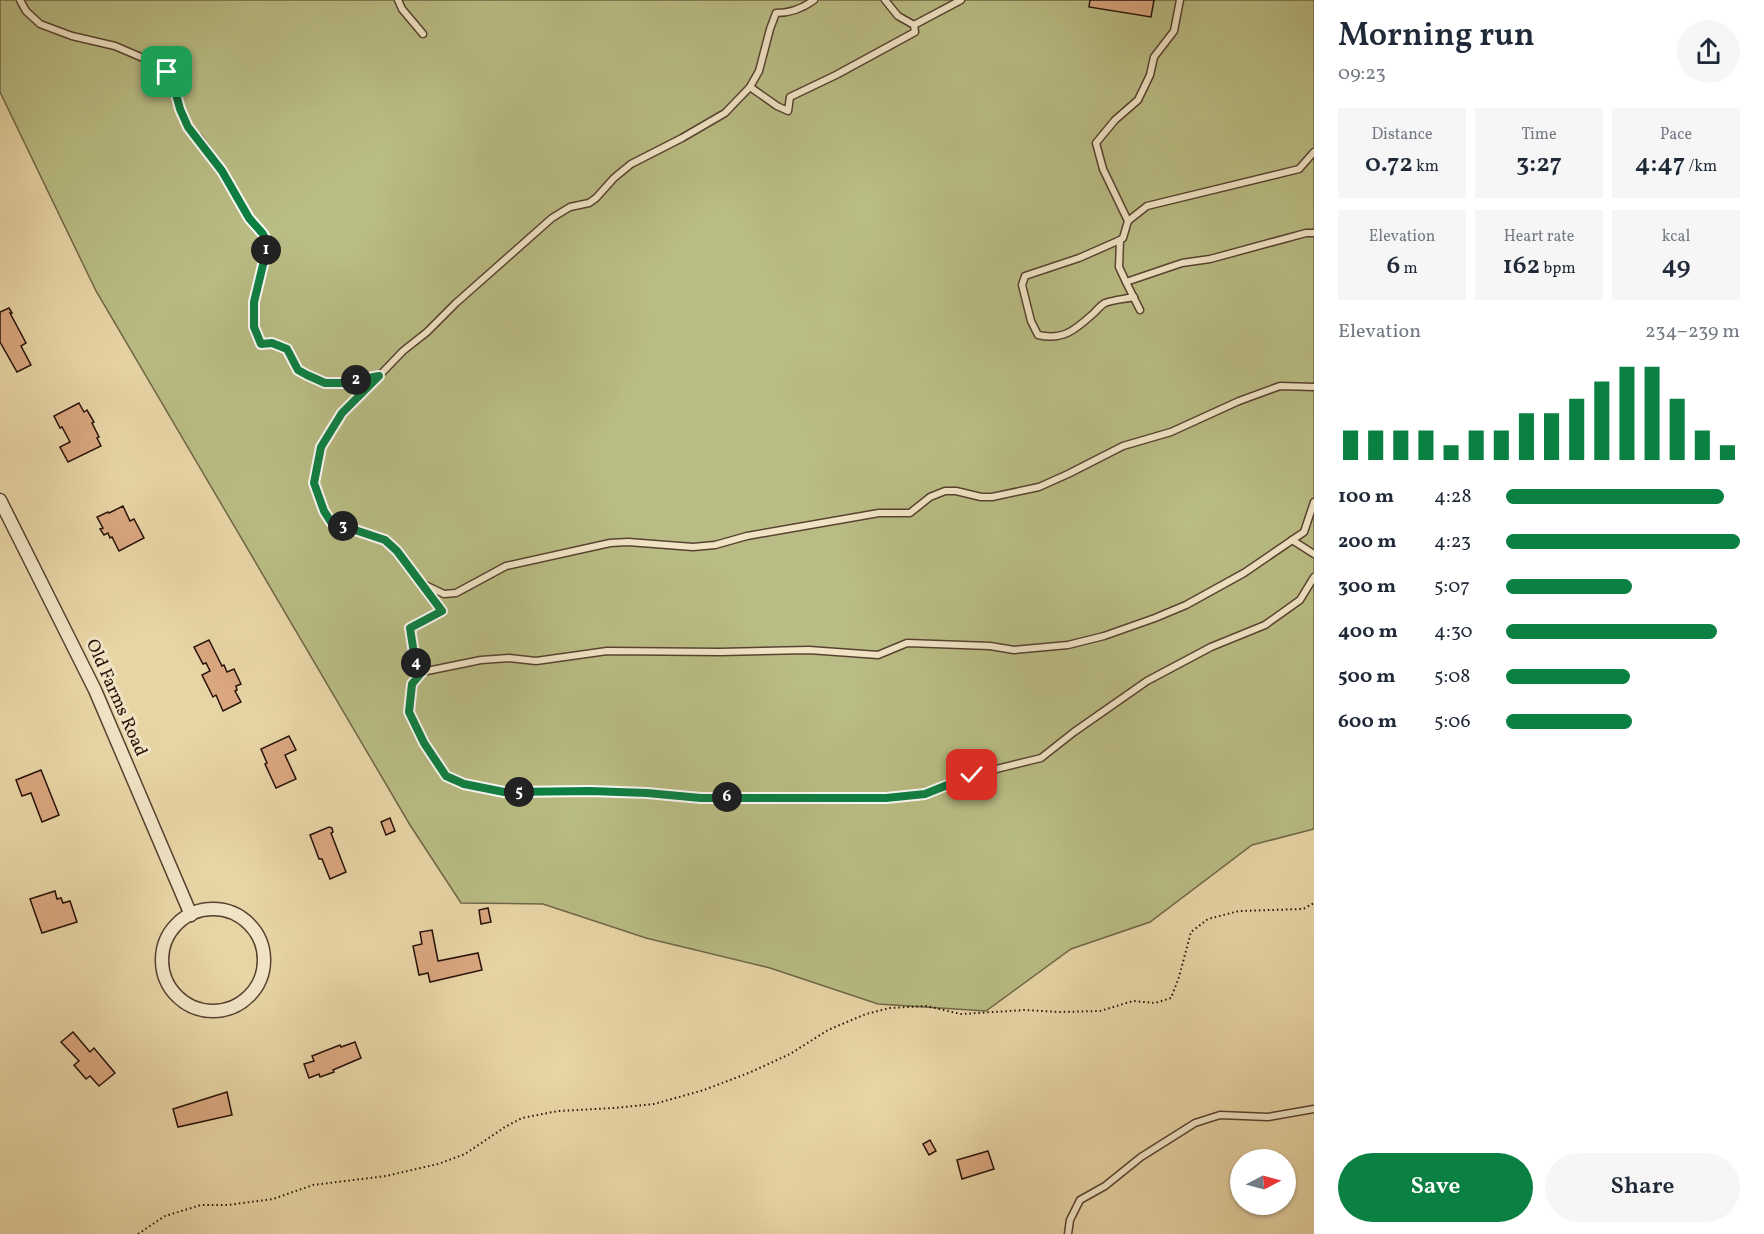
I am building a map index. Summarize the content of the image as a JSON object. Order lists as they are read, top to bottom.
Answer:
{
  "streets": {
    "street": ["Old Farms Road"]
  },
  "north": "right",
  "page": {
    "heading": ["Morning run", "09:23"],
    "stats": [
      ["Distance", "0.72 km"],
      ["Time", "3:27"],
      ["Pace", "4:47 /km"],
      ["Elevation", "6 m"],
      ["Heart rate", "162 bpm"],
      ["kcal", "49"]
    ],
    "pins": [
      "1",
      "2",
      "3",
      "4",
      "5",
      "6"
    ],
    "chart": ["Elevation", "234–239 m"],
    "list": [
      {
        "name": "100 m",
        "note": "4:28"
      },
      {
        "name": "200 m",
        "note": "4:23"
      },
      {
        "name": "300 m",
        "note": "5:07"
      },
      {
        "name": "400 m",
        "note": "4:30"
      },
      {
        "name": "500 m",
        "note": "5:08"
      },
      {
        "name": "600 m",
        "note": "5:06"
      }
    ],
    "buttons": ["Save", "Share"]
  }
}
